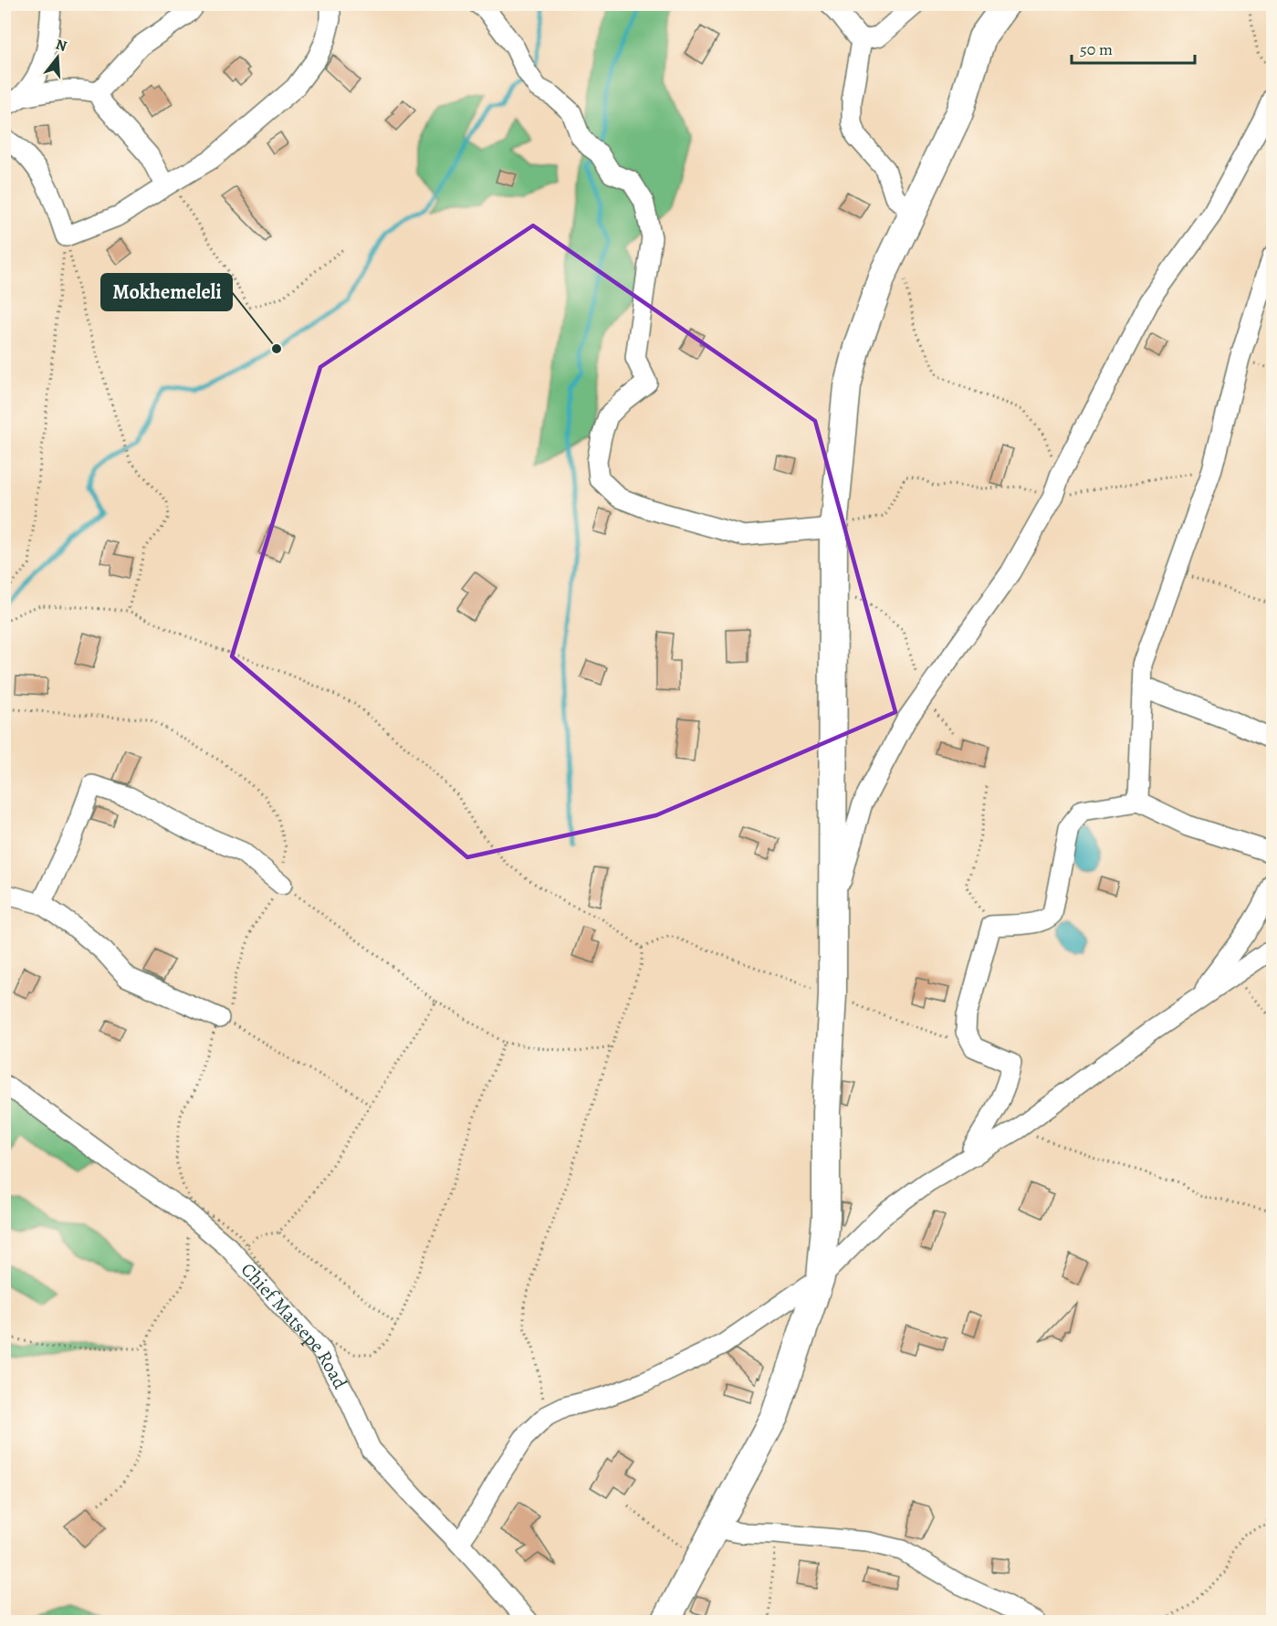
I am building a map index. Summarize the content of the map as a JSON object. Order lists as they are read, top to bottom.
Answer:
{
  "streets": {
    "street": ["Chief Matsepe Road"]
  },
  "places": ["Mokhemeleli"],
  "scale_bar": "50 m",
  "north": "top"
}
